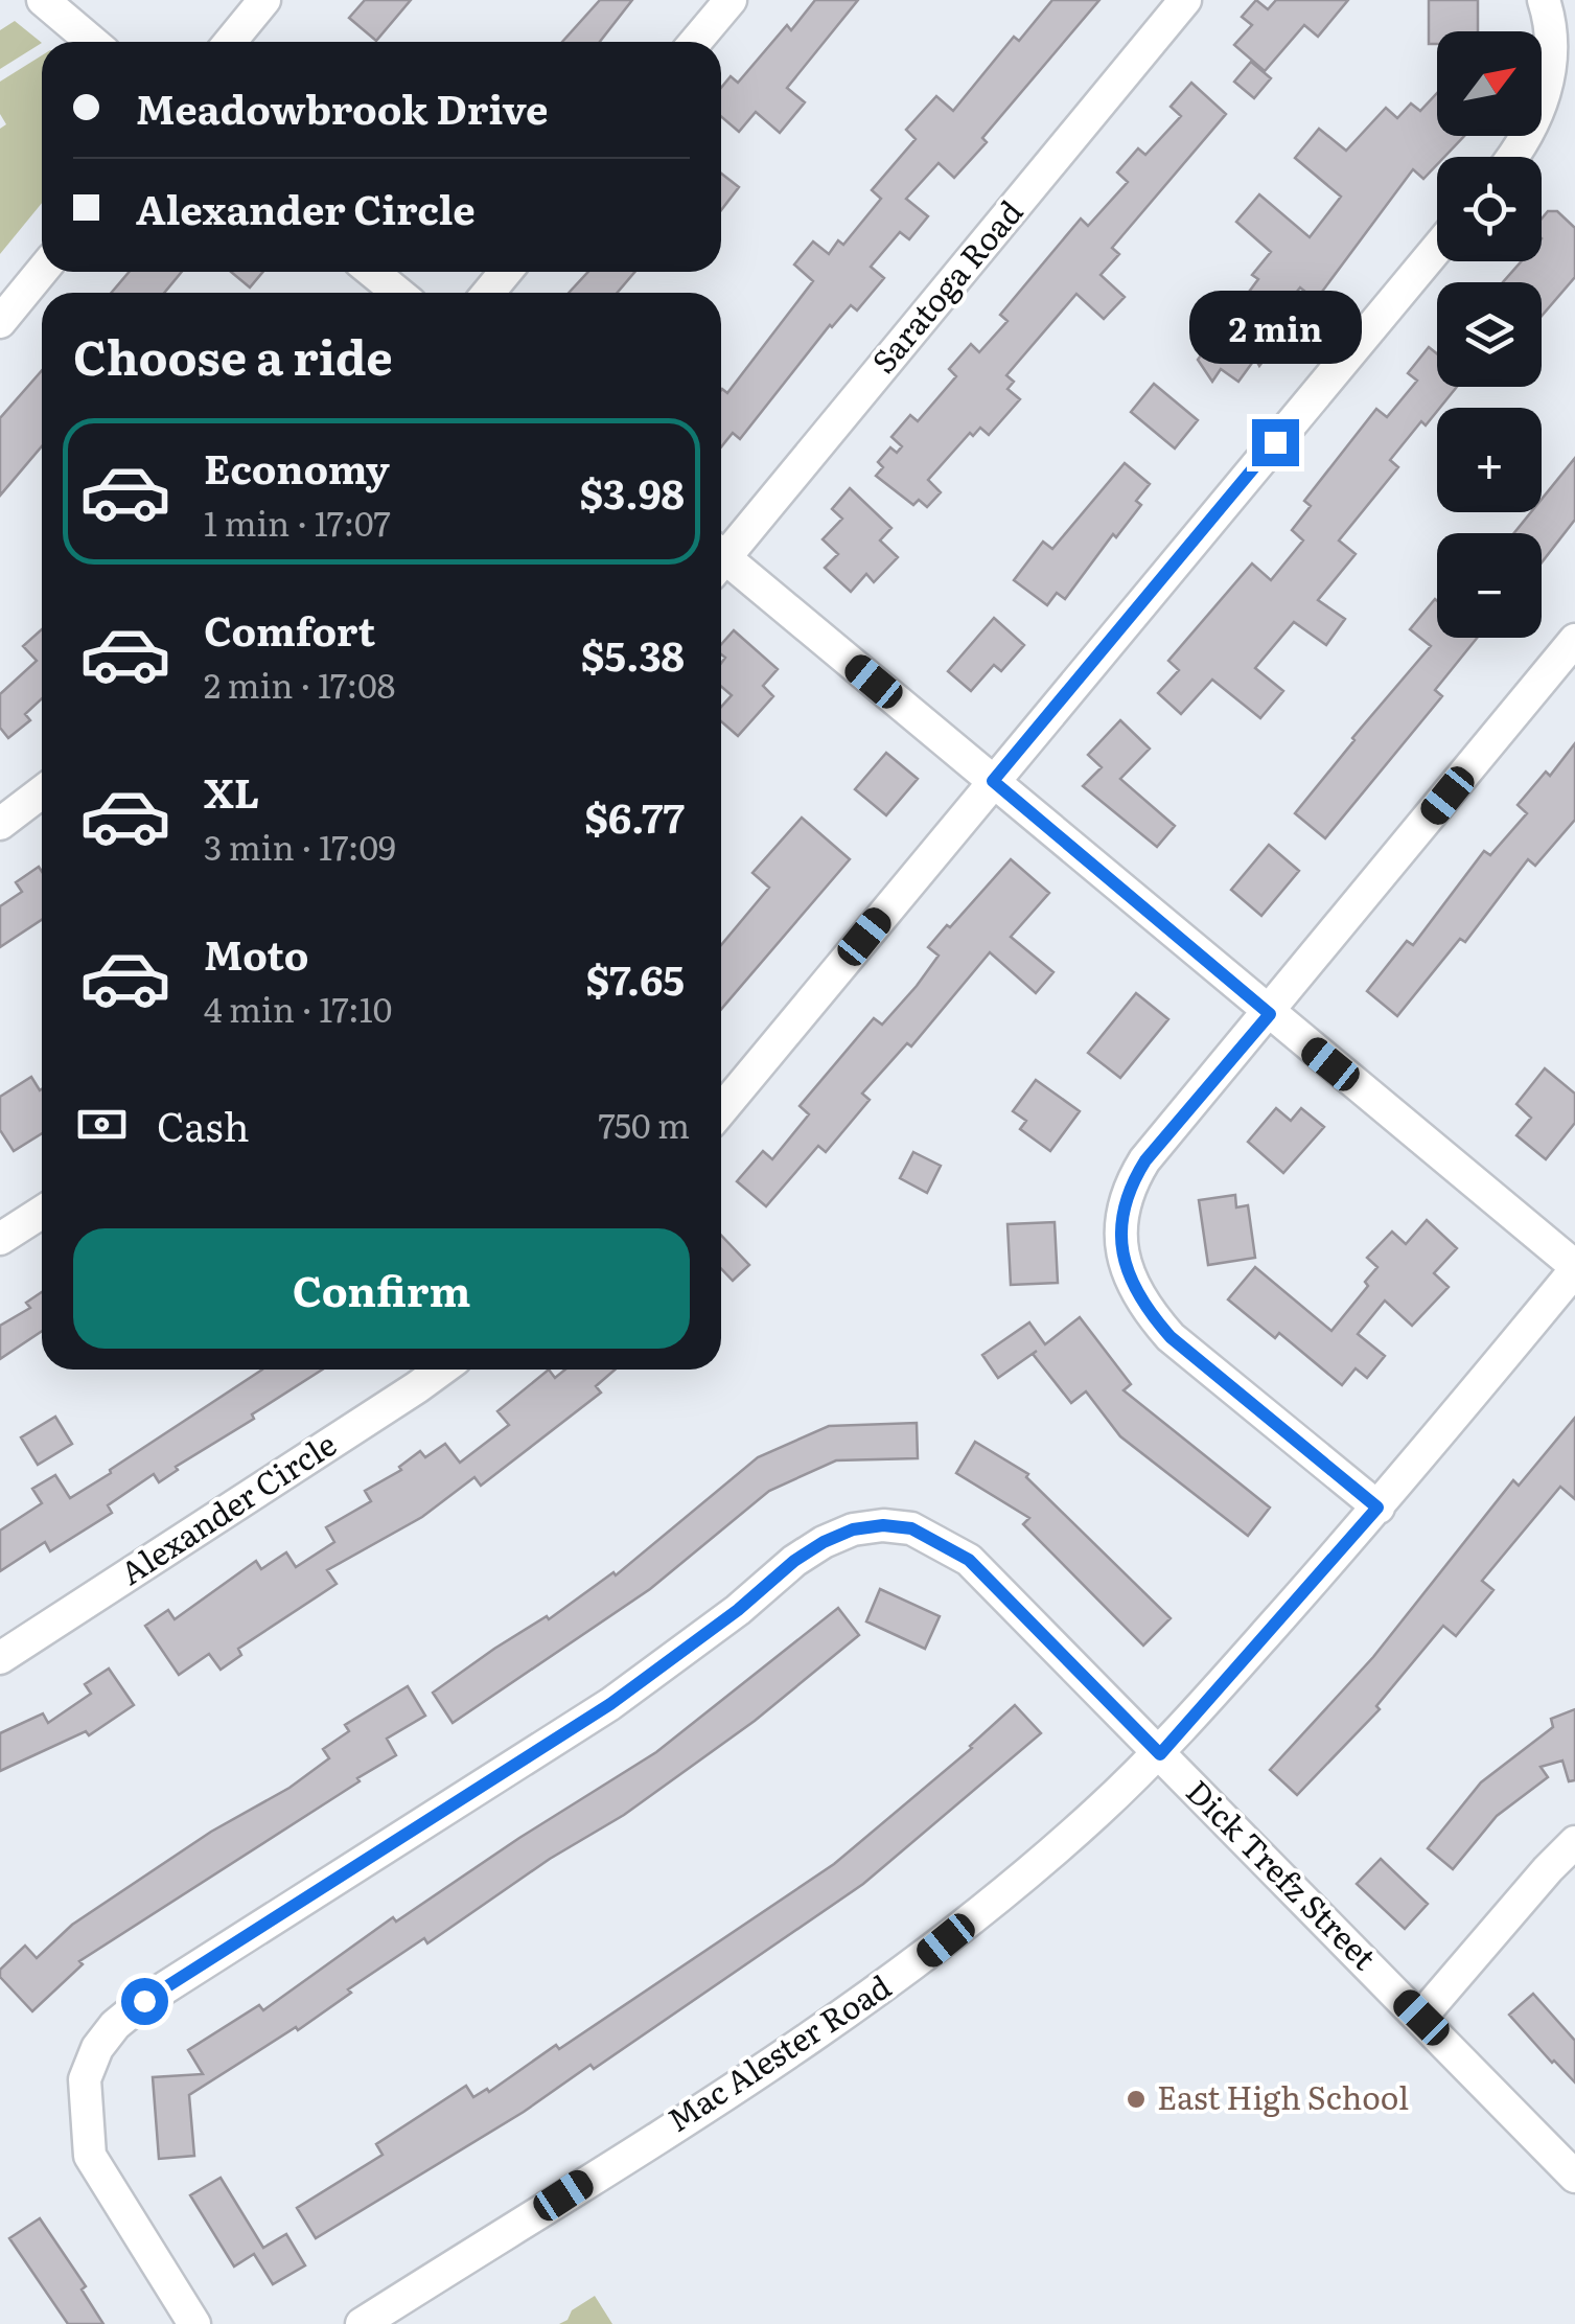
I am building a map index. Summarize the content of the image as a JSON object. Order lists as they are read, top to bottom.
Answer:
{
  "streets": {
    "street": [
      "Saratoga Road",
      "Alexander Circle",
      "Dick Trefz Street",
      "Mac Alester Road"
    ]
  },
  "crossings": [
    ["Dick Trefz Street", "Mac Alester Road"]
  ],
  "places": ["East High School"],
  "north": "top right",
  "page": {
    "map_buttons": ["+", "−"],
    "banner": ["Meadowbrook Drive", "Alexander Circle"],
    "bubble": "2 min",
    "heading": "Choose a ride",
    "list": [
      {
        "name": "Economy",
        "note": "1 min · 17:07",
        "value": "$3.98"
      },
      {
        "name": "Comfort",
        "note": "2 min · 17:08",
        "value": "$5.38"
      },
      {
        "name": "XL",
        "note": "3 min · 17:09",
        "value": "$6.77"
      },
      {
        "name": "Moto",
        "note": "4 min · 17:10",
        "value": "$7.65"
      }
    ],
    "pay": ["Cash", "750 m"],
    "buttons": "Confirm"
  }
}
